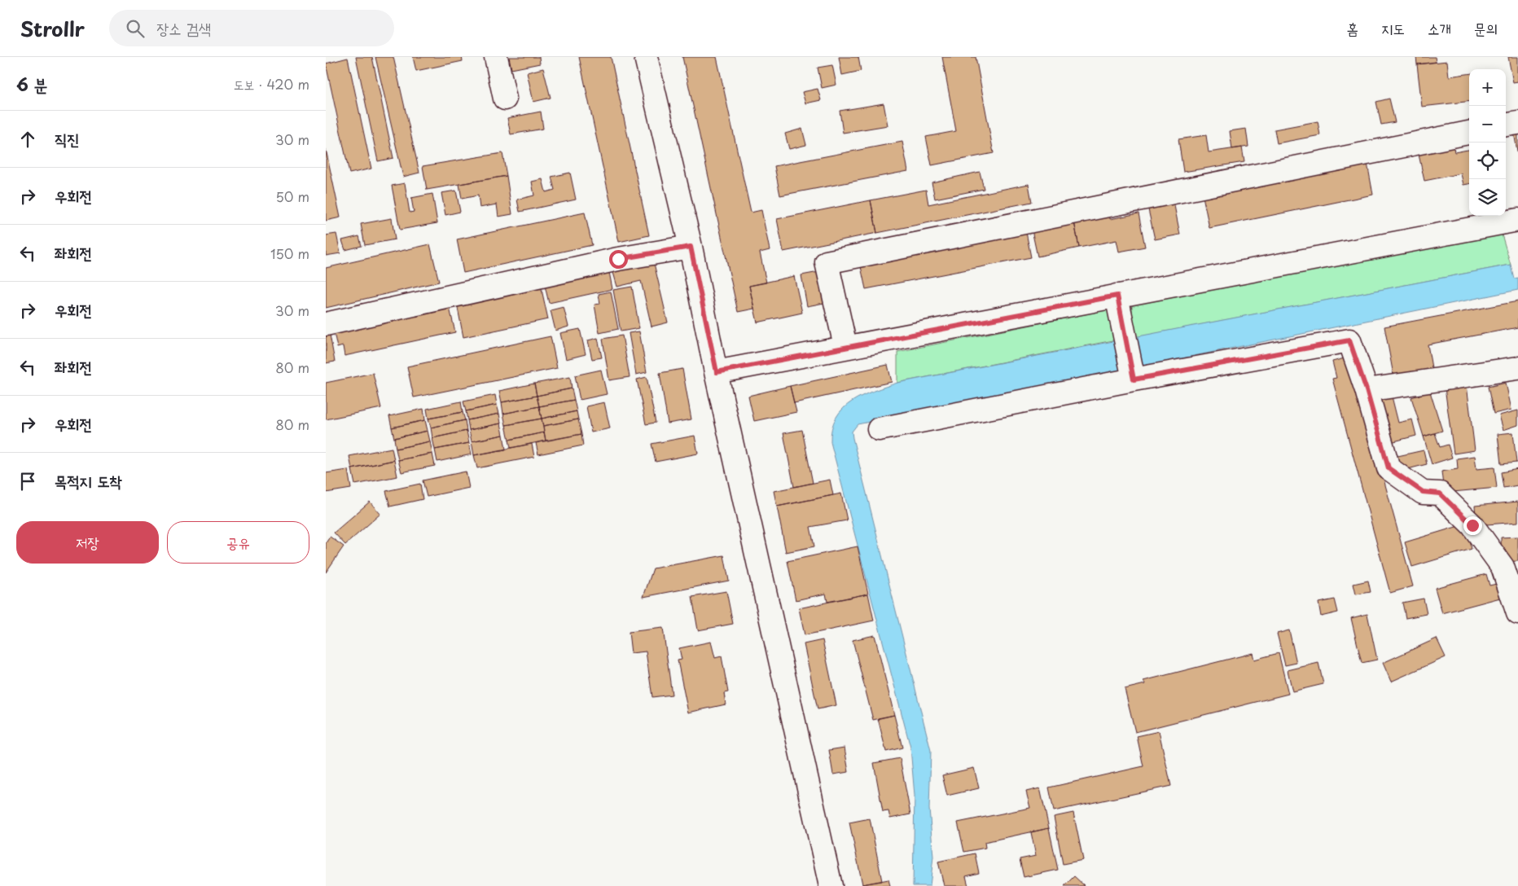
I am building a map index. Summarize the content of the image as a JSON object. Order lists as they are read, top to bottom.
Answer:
{
  "page": {
    "header": "Strollr",
    "search": "장소 검색",
    "nav": [
      "홈",
      "지도",
      "소개",
      "문의"
    ],
    "heading": ["6 분", "도보 · 420 m"],
    "map_buttons": ["+", "−"],
    "list": [
      ["직진", "30 m"],
      ["우회전", "50 m"],
      ["좌회전", "150 m"],
      ["우회전", "30 m"],
      ["좌회전", "80 m"],
      ["우회전", "80 m"],
      "목적지 도착"
    ],
    "buttons": ["저장", "공유"]
  }
}
